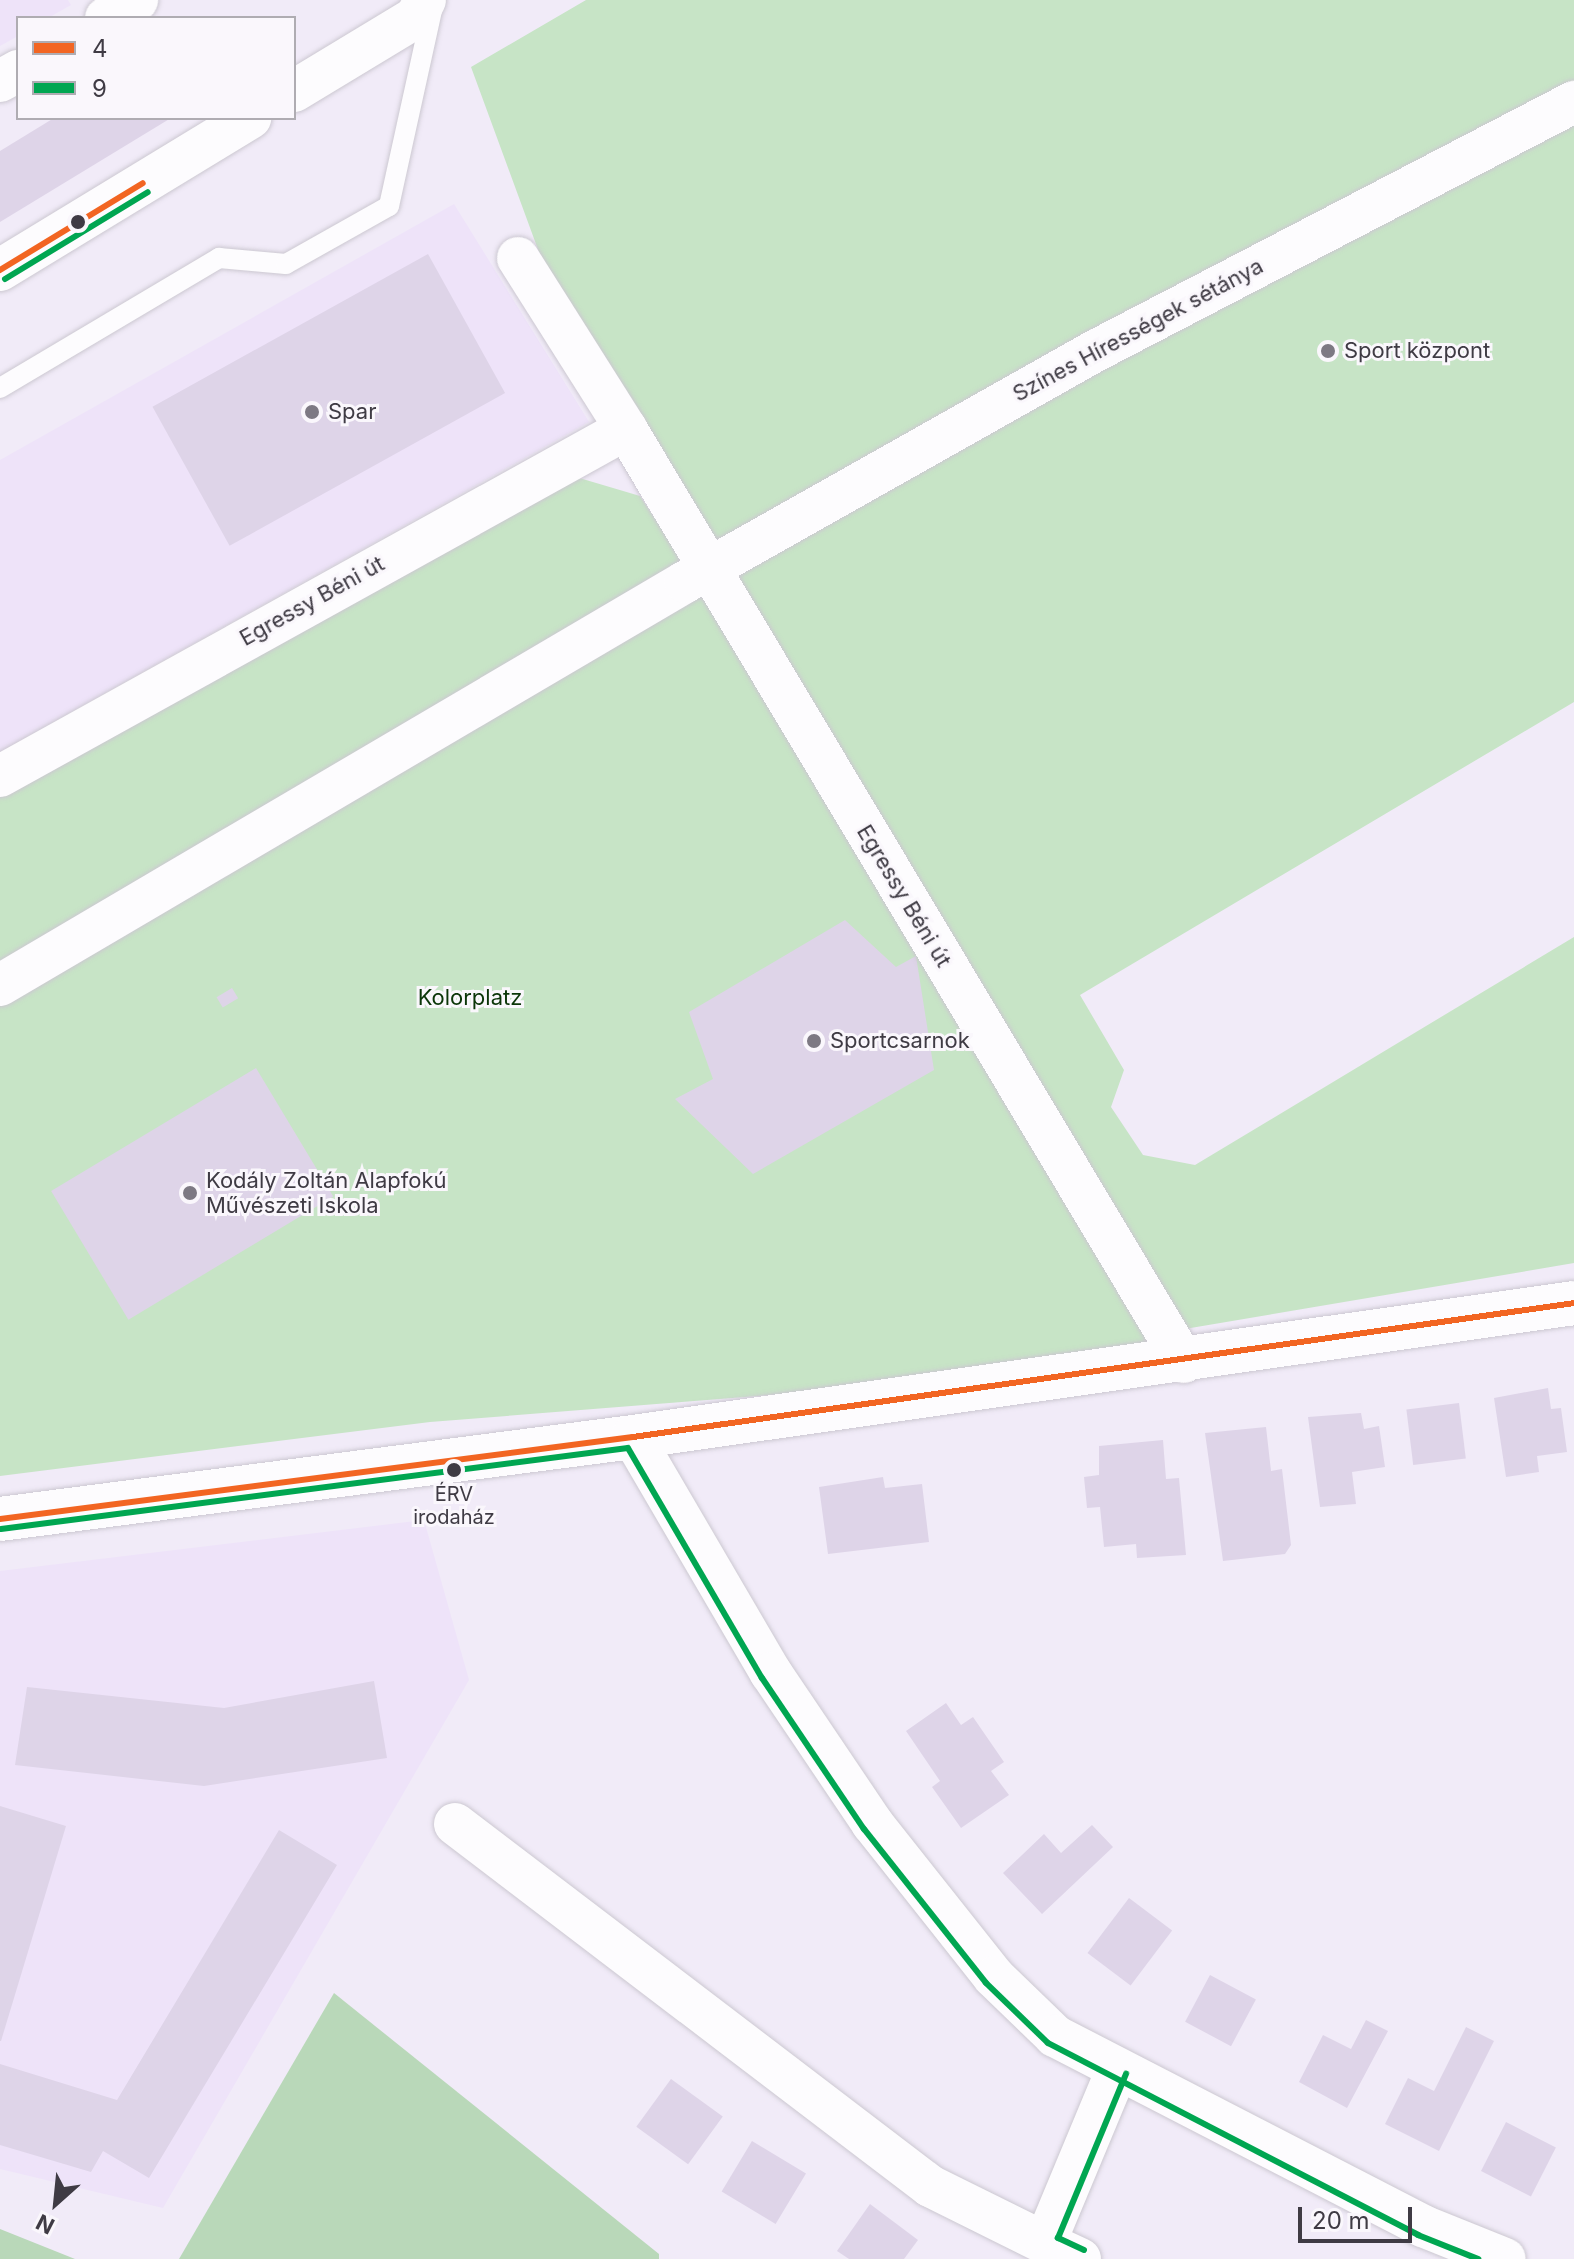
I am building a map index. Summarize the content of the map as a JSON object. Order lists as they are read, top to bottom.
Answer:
{
  "streets": {
    "street": ["Színes Hírességek sétánya", "Egressy Béni út"]
  },
  "crossings": [
    ["Színes Hírességek sétánya", "Egressy Béni út"]
  ],
  "parks": ["Kolorplatz"],
  "places": [
    "Sport központ",
    "Spar",
    "Sportcsarnok",
    "Kodály Zoltán Alapfokú Művészeti Iskola",
    "ÉRV irodaház"
  ],
  "lines": ["transit line 4", "transit line 9"],
  "legend": ["4", "9"],
  "scale_bar": "20 m",
  "north": "bottom left"
}
